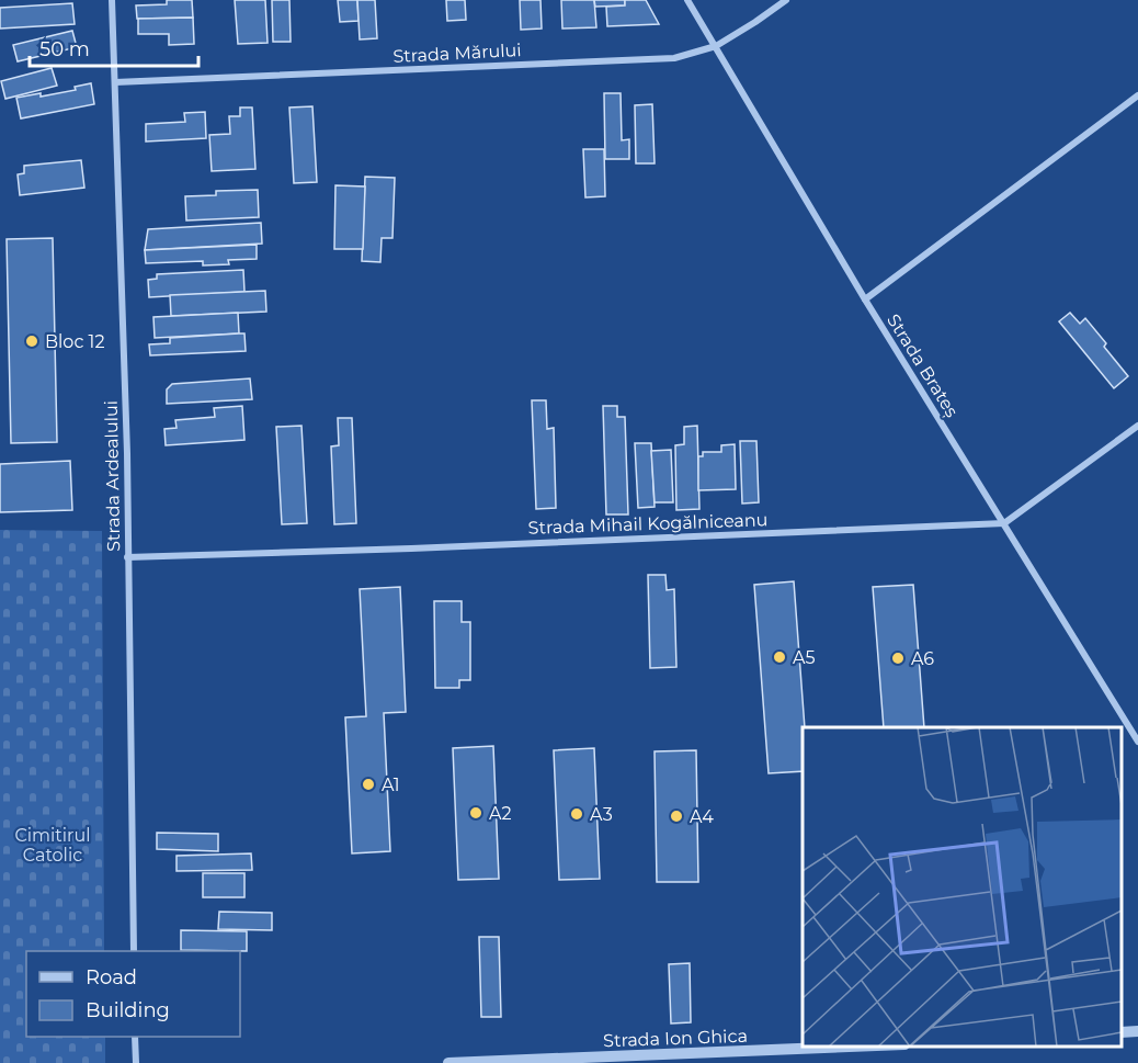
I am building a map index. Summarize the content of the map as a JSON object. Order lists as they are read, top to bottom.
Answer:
{
  "streets": {
    "street": [
      "Strada Mărului",
      "Strada Brateș",
      "Strada Ardealului",
      "Strada Mihail Kogălniceanu",
      "Strada Ion Ghica"
    ]
  },
  "crossings": [
    ["Strada Mărului", "Strada Brateș"],
    ["Strada Mărului", "Strada Ardealului"],
    ["Strada Brateș", "Strada Mihail Kogălniceanu"],
    ["Strada Ardealului", "Strada Mihail Kogălniceanu"]
  ],
  "parks": ["Cimitirul Catolic"],
  "places": [
    "Bloc 12",
    "A5",
    "A6",
    "A1",
    "A2",
    "A3",
    "A4"
  ],
  "legend": ["Road", "Building"],
  "scale_bar": "50 m"
}
